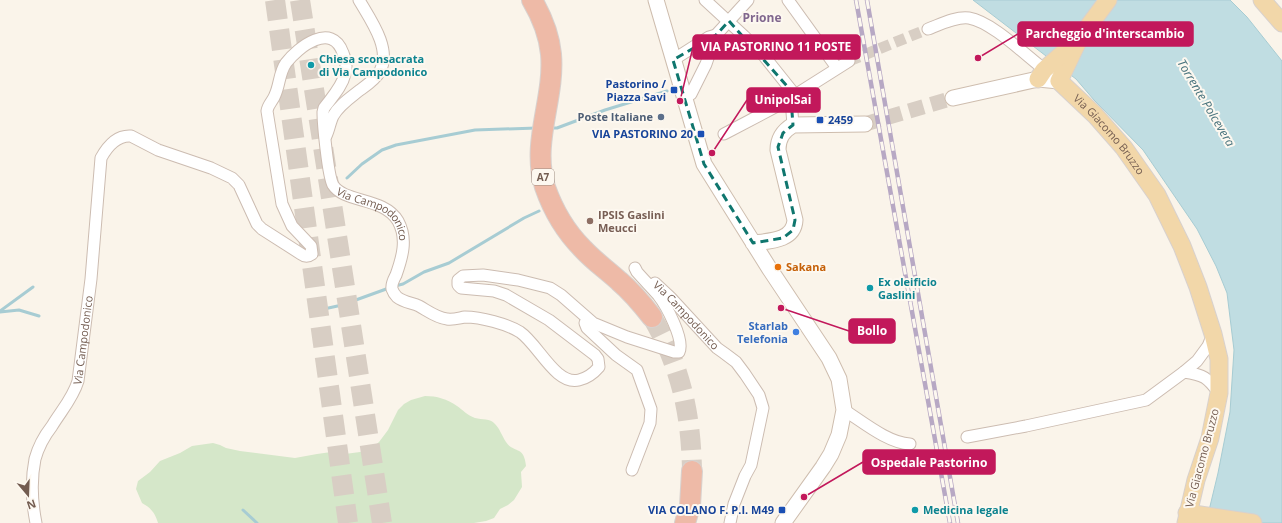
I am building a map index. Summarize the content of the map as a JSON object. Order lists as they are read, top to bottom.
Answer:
{
  "streets": {
    "highway": ["A7"],
    "main road": ["Via Giacomo Bruzzo"],
    "street": ["Via Campodonico"]
  },
  "districts": ["Prione"],
  "water": ["Torrente Polcevera"],
  "places": {
    "other": [
      "Parcheggio d'interscambio",
      "Chiesa sconsacrata di Via Campodonico",
      "VIA PASTORINO 11 POSTE",
      "Poste Italiane",
      "UnipolSai",
      "IPSIS Gaslini Meucci",
      "Sakana",
      "Ex oleificio Gaslini",
      "Bollo",
      "Starlab Telefonia",
      "Ospedale Pastorino",
      "Medicina legale"
    ],
    "transit": [
      "Pastorino / Piazza Savi",
      "2459",
      "VIA PASTORINO 20",
      "VIA COLANO F. P.I. M49"
    ]
  },
  "north": "bottom"
}
